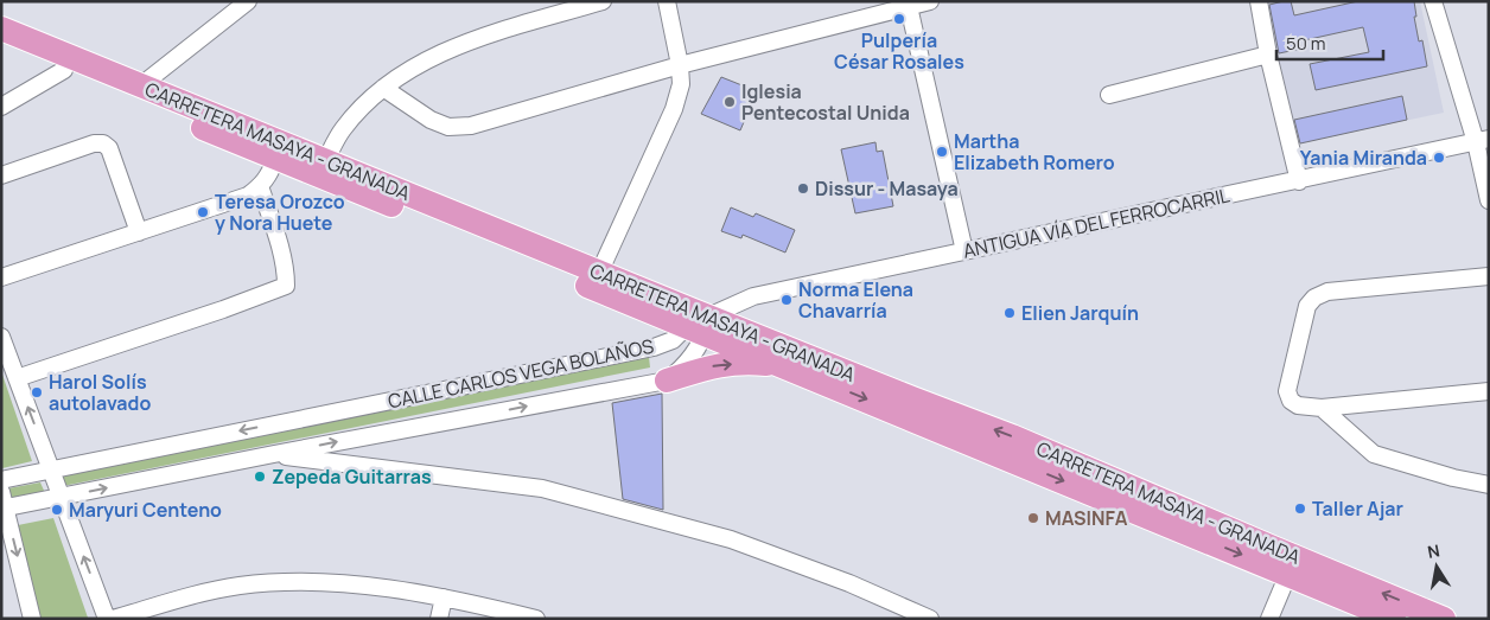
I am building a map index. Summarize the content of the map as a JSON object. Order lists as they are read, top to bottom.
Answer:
{
  "streets": {
    "highway": ["CARRETERA MASAYA - GRANADA"],
    "street": ["ANTIGUA VÍA DEL FERROCARRIL", "CALLE CARLOS VEGA BOLAÑOS"]
  },
  "crossings": [
    ["CARRETERA MASAYA - GRANADA", "ANTIGUA VÍA DEL FERROCARRIL"],
    ["CARRETERA MASAYA - GRANADA", "CALLE CARLOS VEGA BOLAÑOS"],
    ["ANTIGUA VÍA DEL FERROCARRIL", "CALLE CARLOS VEGA BOLAÑOS"]
  ],
  "places": [
    "Pulpería César Rosales",
    "Iglesia Pentecostal Unida",
    "Martha Elizabeth Romero",
    "Yania Miranda",
    "Dissur - Masaya",
    "Teresa Orozco y Nora Huete",
    "Norma Elena Chavarría",
    "Elien Jarquín",
    "Harol Solís autolavado",
    "Zepeda Guitarras",
    "Taller Ajar",
    "Maryuri Centeno",
    "MASINFA"
  ],
  "scale_bar": "50 m",
  "north": "top"
}
